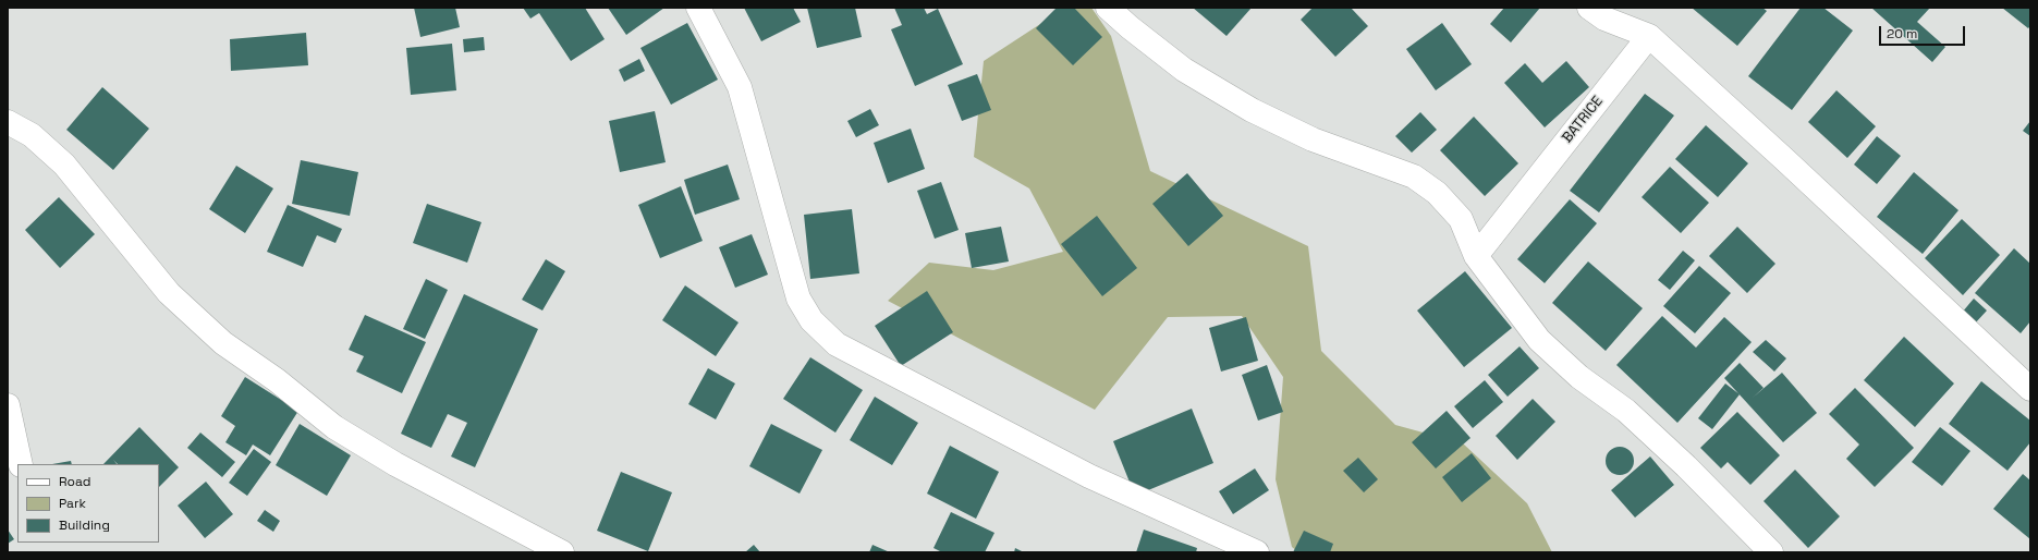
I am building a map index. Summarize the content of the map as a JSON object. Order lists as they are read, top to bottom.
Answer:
{
  "streets": {
    "street": ["BATRICE"]
  },
  "legend": ["Road", "Park", "Building"],
  "scale_bar": "20 m"
}
